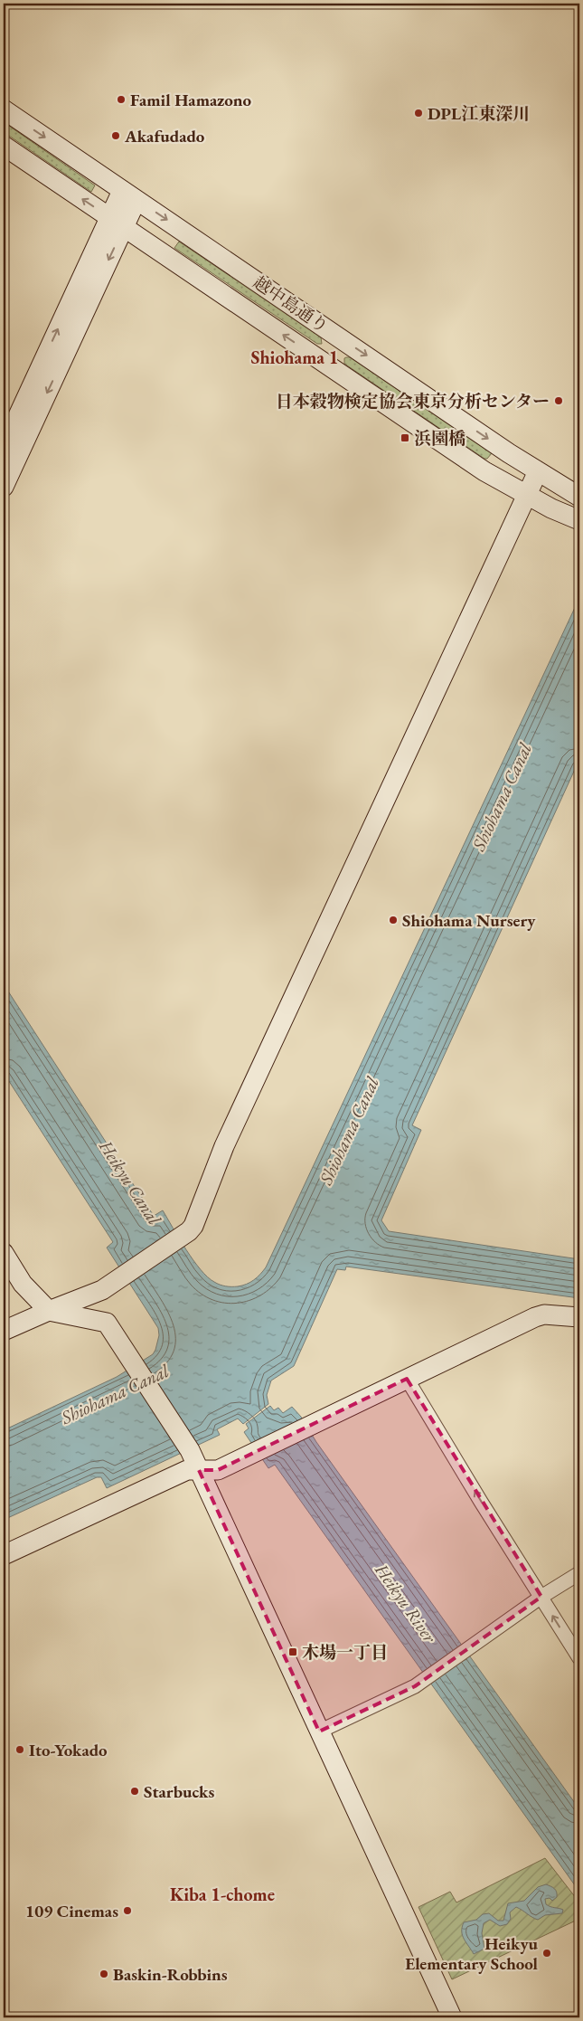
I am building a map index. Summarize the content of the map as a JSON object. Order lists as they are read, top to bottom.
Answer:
{
  "streets": {
    "street": ["越中島通り"]
  },
  "districts": ["Shiohama 1", "Kiba 1-chome"],
  "water": ["Shiohama Canal", "Heikyu Canal", "Heikyu River"],
  "places": {
    "other": [
      "Famil Hamazono",
      "DPL江東深川",
      "Akafudado",
      "日本穀物検定協会東京分析センター",
      "Shiohama Nursery",
      "Ito-Yokado",
      "Starbucks",
      "109 Cinemas",
      "Heikyu Elementary School",
      "Baskin-Robbins"
    ],
    "transit": ["浜園橋", "木場一丁目"]
  }
}
